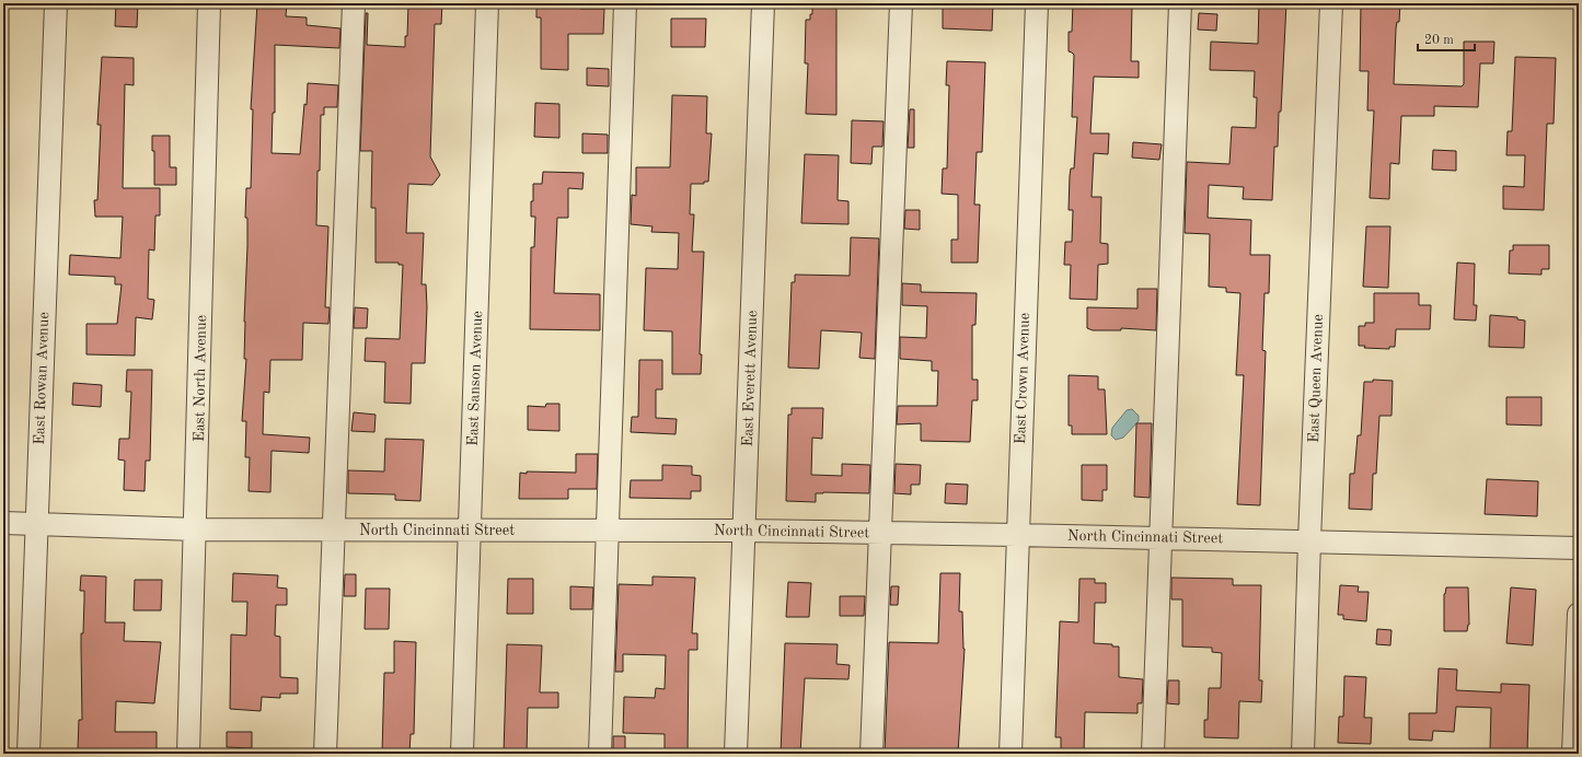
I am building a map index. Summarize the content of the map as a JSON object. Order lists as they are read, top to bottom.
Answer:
{
  "streets": {
    "street": [
      "East Rowan Avenue",
      "East North Avenue",
      "East Sanson Avenue",
      "East Everett Avenue",
      "East Crown Avenue",
      "East Queen Avenue",
      "North Cincinnati Street"
    ]
  },
  "crossings": [
    ["East Rowan Avenue", "North Cincinnati Street"],
    ["East North Avenue", "North Cincinnati Street"],
    ["East Sanson Avenue", "North Cincinnati Street"],
    ["East Everett Avenue", "North Cincinnati Street"],
    ["East Crown Avenue", "North Cincinnati Street"],
    ["East Queen Avenue", "North Cincinnati Street"]
  ],
  "scale_bar": "20 m"
}
